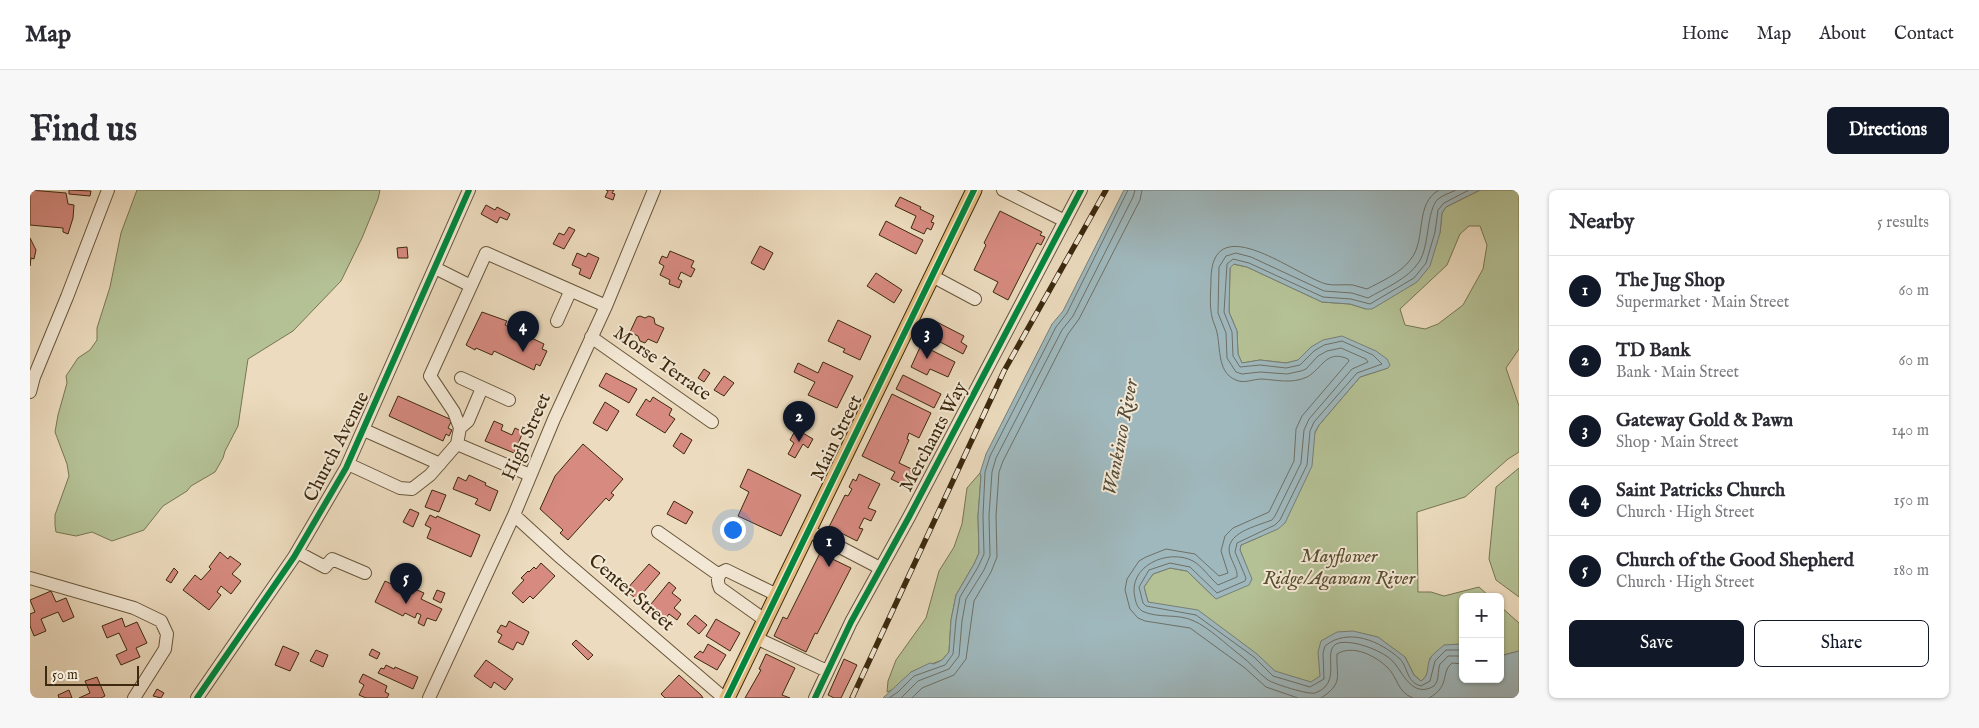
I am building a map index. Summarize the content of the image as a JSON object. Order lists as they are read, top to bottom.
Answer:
{
  "streets": {
    "main road": ["Main Street"],
    "street": [
      "Morse Terrace",
      "High Street",
      "Merchants Way",
      "Church Avenue",
      "Center Street"
    ]
  },
  "crossings": [
    ["Morse Terrace", "High Street"],
    ["High Street", "Center Street"],
    ["Main Street", "Center Street"]
  ],
  "water": ["Wankinco River"],
  "parks": ["Mayflower Ridge/Agawam River"],
  "scale_bar": "50 m",
  "page": {
    "header": "Map",
    "nav": [
      "Home",
      "Map",
      "About",
      "Contact"
    ],
    "buttons": [
      "Directions",
      ["Save", "Share"]
    ],
    "title": "Find us",
    "heading": ["Nearby", "5 results"],
    "list": [
      {
        "mark": "1",
        "name": "The Jug Shop",
        "note": "Supermarket · Main Street",
        "value": "60 m"
      },
      {
        "mark": "2",
        "name": "TD Bank",
        "note": "Bank · Main Street",
        "value": "60 m"
      },
      {
        "mark": "3",
        "name": "Gateway Gold & Pawn",
        "note": "Shop · Main Street",
        "value": "140 m"
      },
      {
        "mark": "4",
        "name": "Saint Patricks Church",
        "note": "Church · High Street",
        "value": "150 m"
      },
      {
        "mark": "5",
        "name": "Church of the Good Shepherd",
        "note": "Church · High Street",
        "value": "180 m"
      }
    ],
    "pins": [
      "4",
      "3",
      "2",
      "1",
      "5"
    ],
    "map_buttons": ["+", "−"],
    "scale": "50 m"
  }
}
